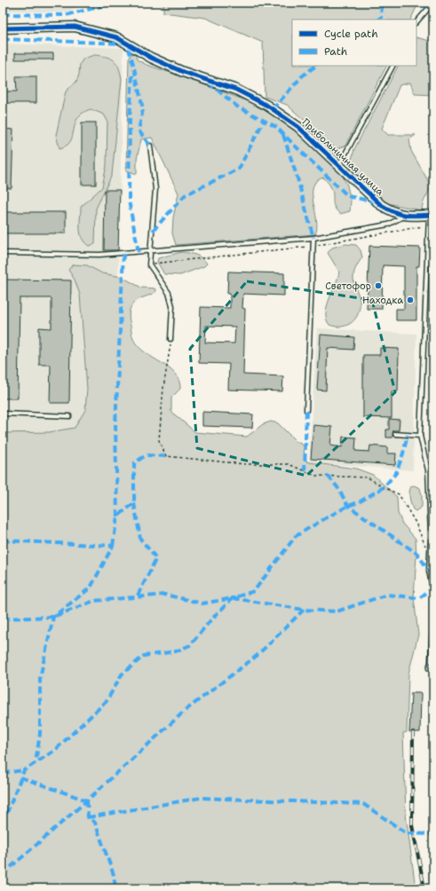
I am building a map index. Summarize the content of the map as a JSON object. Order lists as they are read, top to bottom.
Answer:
{
  "streets": {
    "street": ["Прибольничная улица"]
  },
  "places": ["Светофор", "Находка"],
  "legend": ["Cycle path", "Path"]
}
